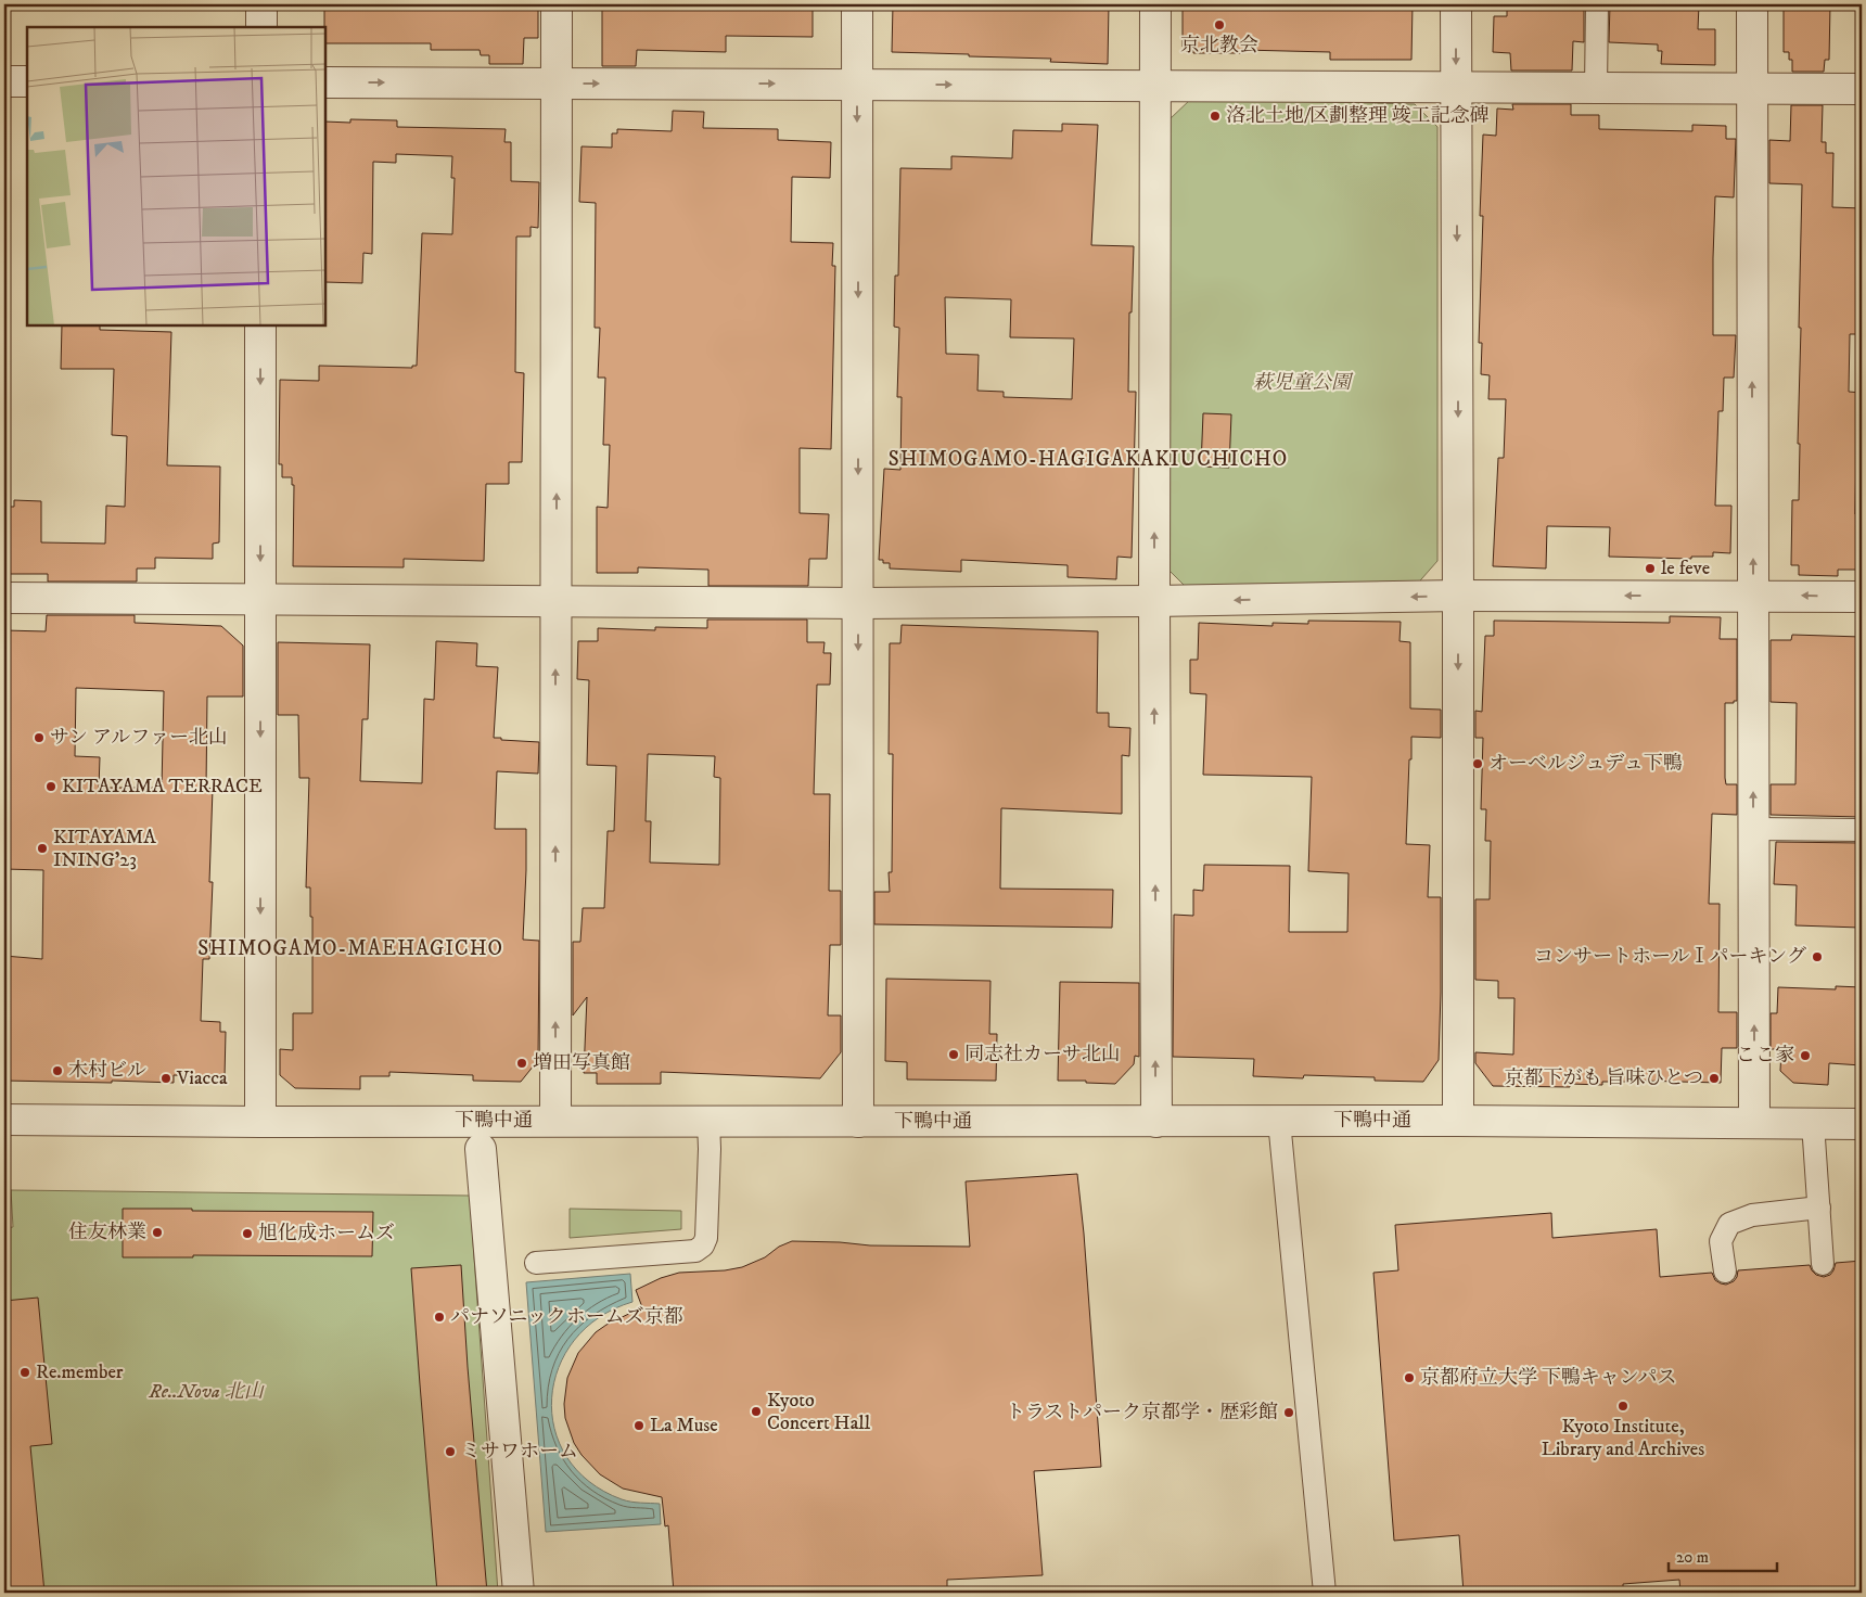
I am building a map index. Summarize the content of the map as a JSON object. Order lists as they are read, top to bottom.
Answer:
{
  "streets": {
    "street": ["下鴨中通"]
  },
  "districts": ["SHIMOGAMO-HAGIGAKAKIUCHICHO", "SHIMOGAMO-MAEHAGICHO"],
  "parks": ["萩児童公園", "Re..Nova 北山"],
  "places": [
    "京北教会",
    "洛北土地/区劃整理 竣工記念碑",
    "le feve",
    "サン アルファー北山",
    "オーベルジュデュ下鴨",
    "KITAYAMA TERRACE",
    "KITAYAMA INING'23",
    "コンサートホールⅠパーキング",
    "同志社カーサ北山",
    "ここ家",
    "増田写真館",
    "木村ビル",
    "Viacca",
    "京都下がも 旨味ひとつ",
    "住友林業",
    "旭化成ホームズ",
    "パナソニックホームズ京都",
    "Re.member",
    "京都府立大学 下鴨キャンパス",
    "Kyoto Institute, Library and Archives",
    "Kyoto Concert Hall",
    "トラストパーク京都学・歴彩館",
    "La Muse",
    "ミサワホーム"
  ],
  "scale_bar": "20 m"
}
